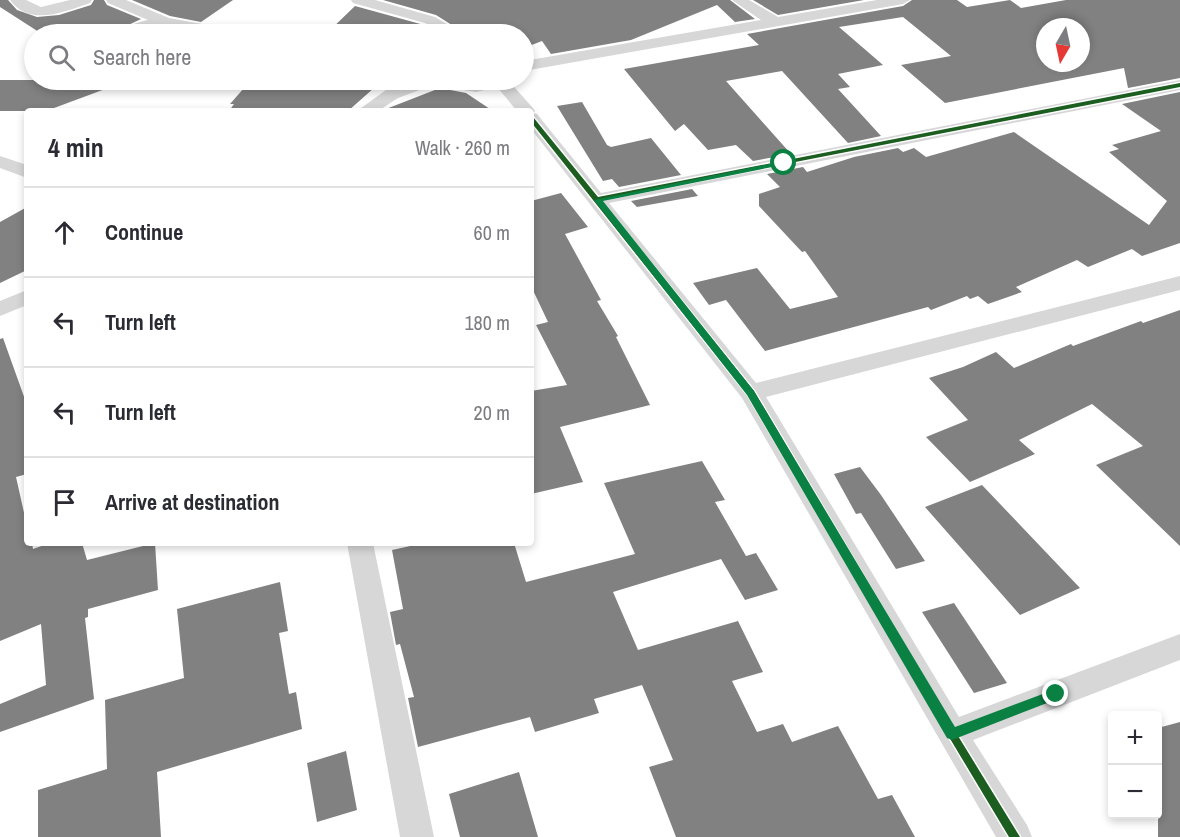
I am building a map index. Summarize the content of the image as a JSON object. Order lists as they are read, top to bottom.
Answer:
{
  "north": "bottom",
  "page": {
    "search": "Search here",
    "heading": ["4 min", "Walk · 260 m"],
    "list": [
      ["Continue", "60 m"],
      ["Turn left", "180 m"],
      ["Turn left", "20 m"],
      "Arrive at destination"
    ],
    "map_buttons": ["+", "−"]
  }
}
